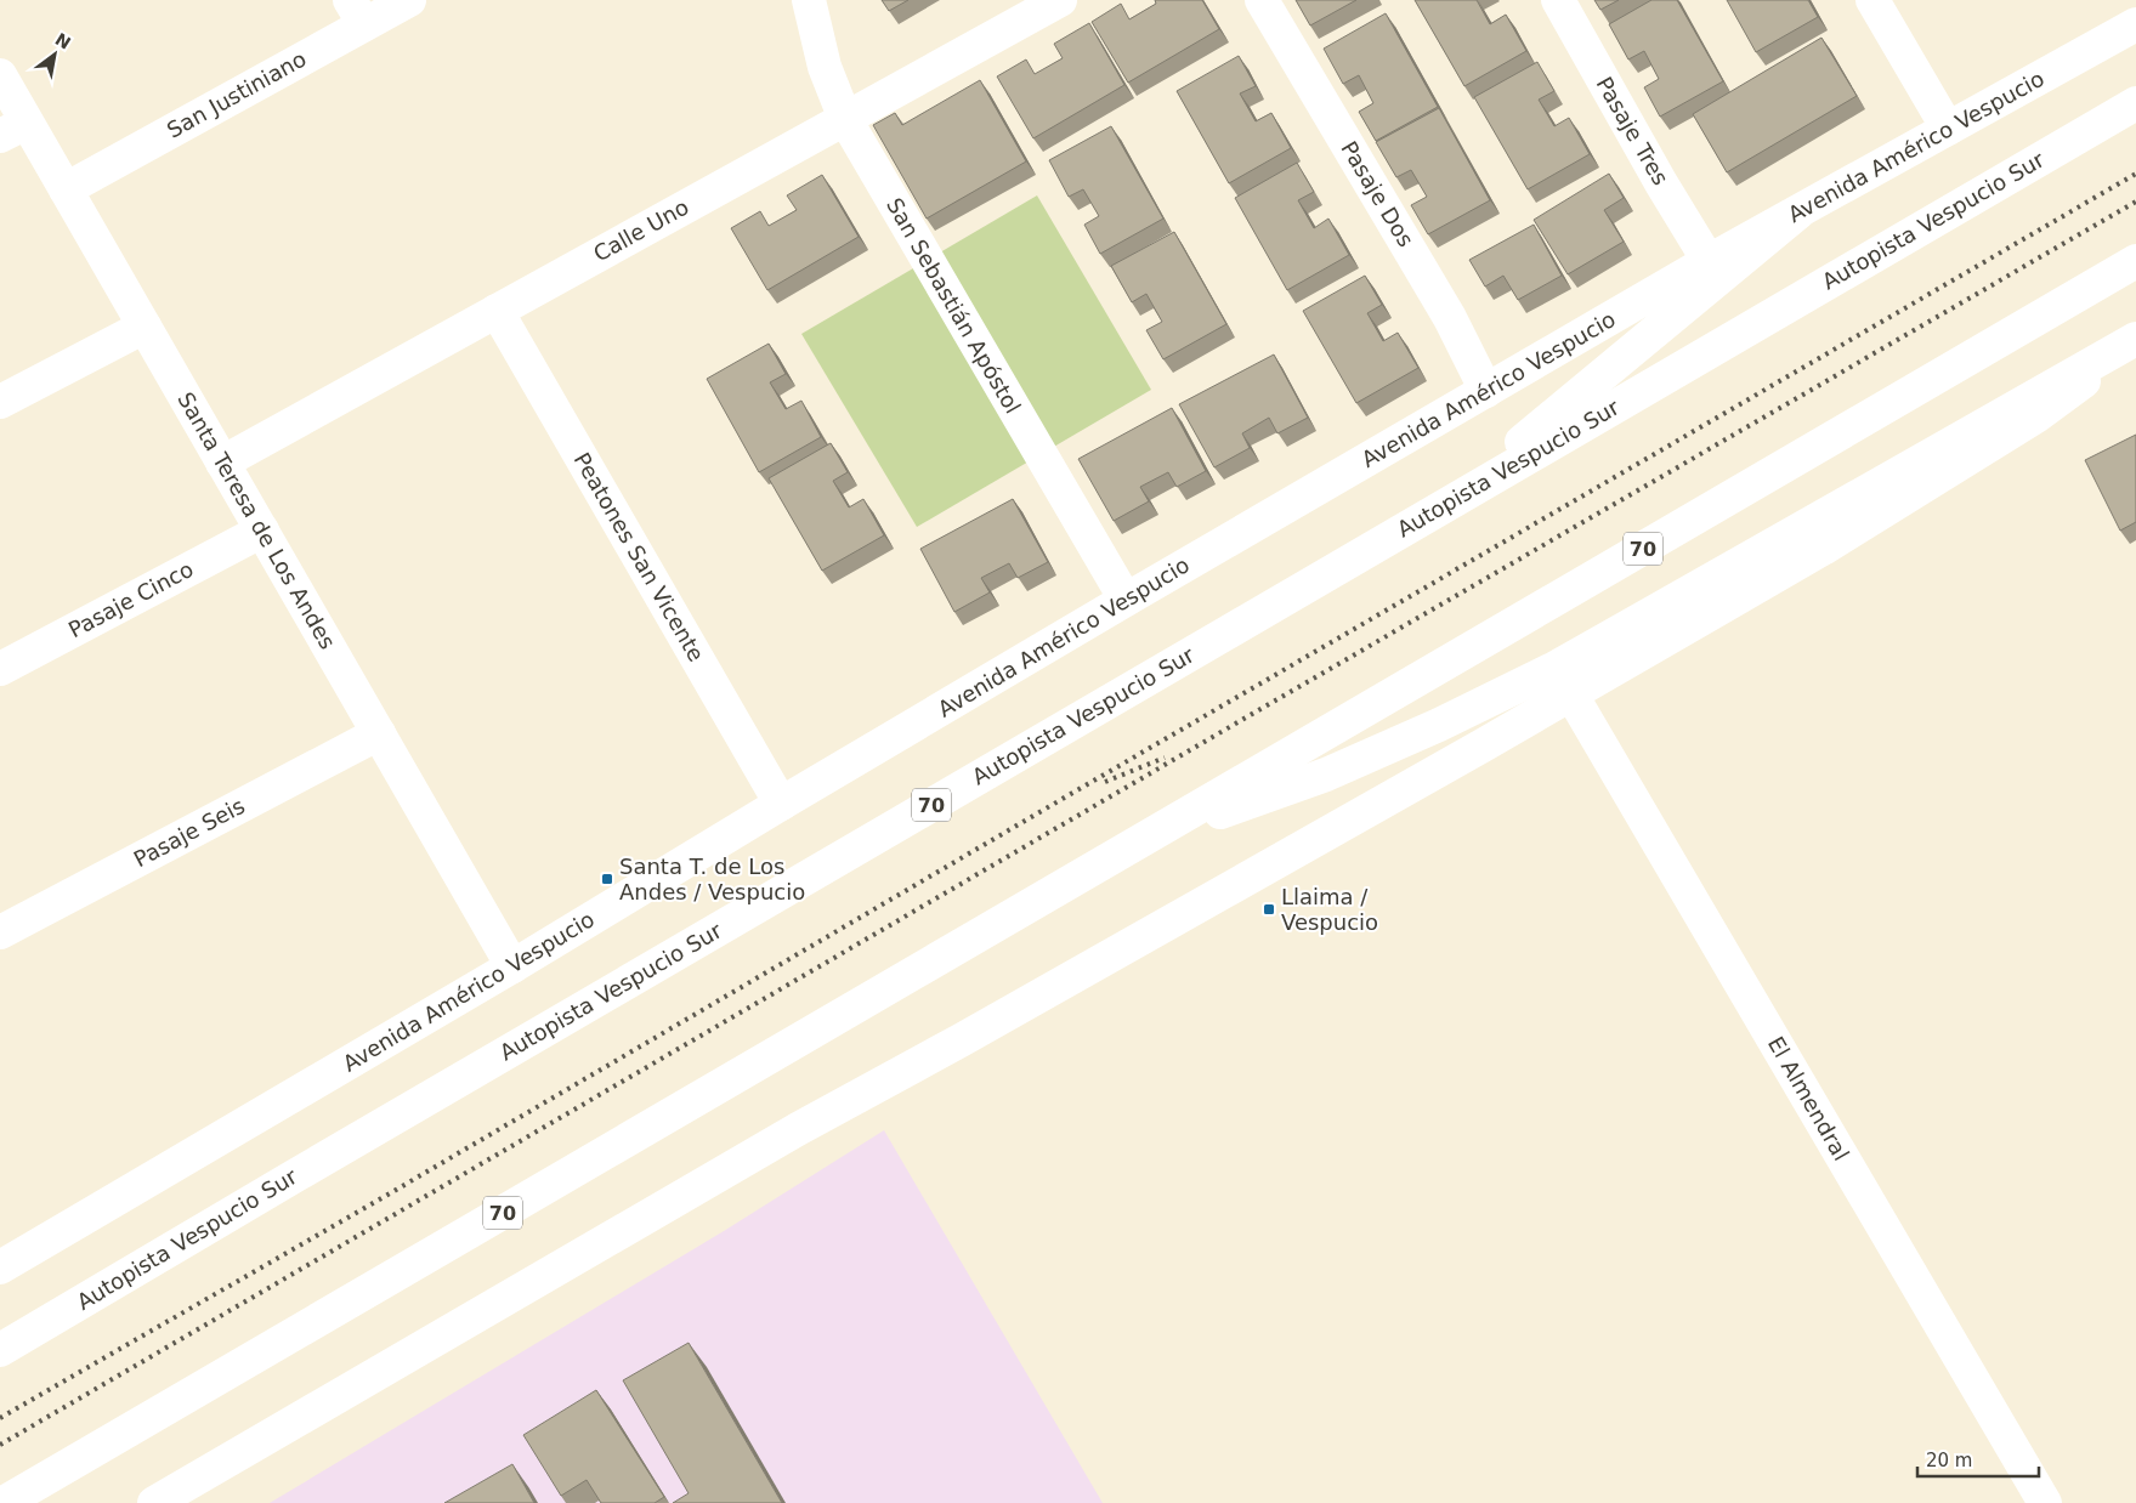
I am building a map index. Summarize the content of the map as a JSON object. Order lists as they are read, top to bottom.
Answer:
{
  "streets": {
    "main road": [
      "San Justiniano",
      "Pasaje Tres",
      "Avenida Américo Vespucio",
      "Pasaje Dos",
      "Autopista Vespucio Sur",
      "Calle Uno",
      "San Sebastián Apóstol",
      "Santa Teresa de Los Andes",
      "70",
      "Peatones San Vicente",
      "Pasaje Cinco",
      "Pasaje Seis",
      "El Almendral"
    ]
  },
  "crossings": [
    ["San Justiniano", "Santa Teresa de Los Andes"],
    ["Pasaje Tres", "Avenida Américo Vespucio"],
    ["Avenida Américo Vespucio", "Pasaje Dos"],
    ["Avenida Américo Vespucio", "San Sebastián Apóstol"],
    ["Avenida Américo Vespucio", "Santa Teresa de Los Andes"],
    ["Avenida Américo Vespucio", "Peatones San Vicente"],
    ["Calle Uno", "San Sebastián Apóstol"],
    ["Calle Uno", "Santa Teresa de Los Andes"],
    ["Calle Uno", "Peatones San Vicente"],
    ["Santa Teresa de Los Andes", "Pasaje Cinco"],
    ["Santa Teresa de Los Andes", "Pasaje Seis"]
  ],
  "places": {
    "transit": ["Santa T. de Los Andes / Vespucio", "Llaima / Vespucio"]
  },
  "scale_bar": "20 m",
  "north": "top right"
}
